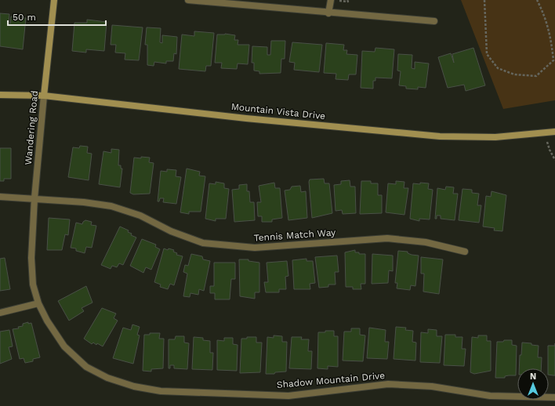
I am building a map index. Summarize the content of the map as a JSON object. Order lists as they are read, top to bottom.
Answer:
{
  "streets": {
    "main road": ["Mountain Vista Drive", "Wandering Road"],
    "street": ["Tennis Match Way", "Shadow Mountain Drive"]
  },
  "crossings": [
    ["Mountain Vista Drive", "Wandering Road"],
    ["Wandering Road", "Tennis Match Way"],
    ["Wandering Road", "Shadow Mountain Drive"]
  ],
  "scale_bar": "50 m",
  "north": "top"
}
